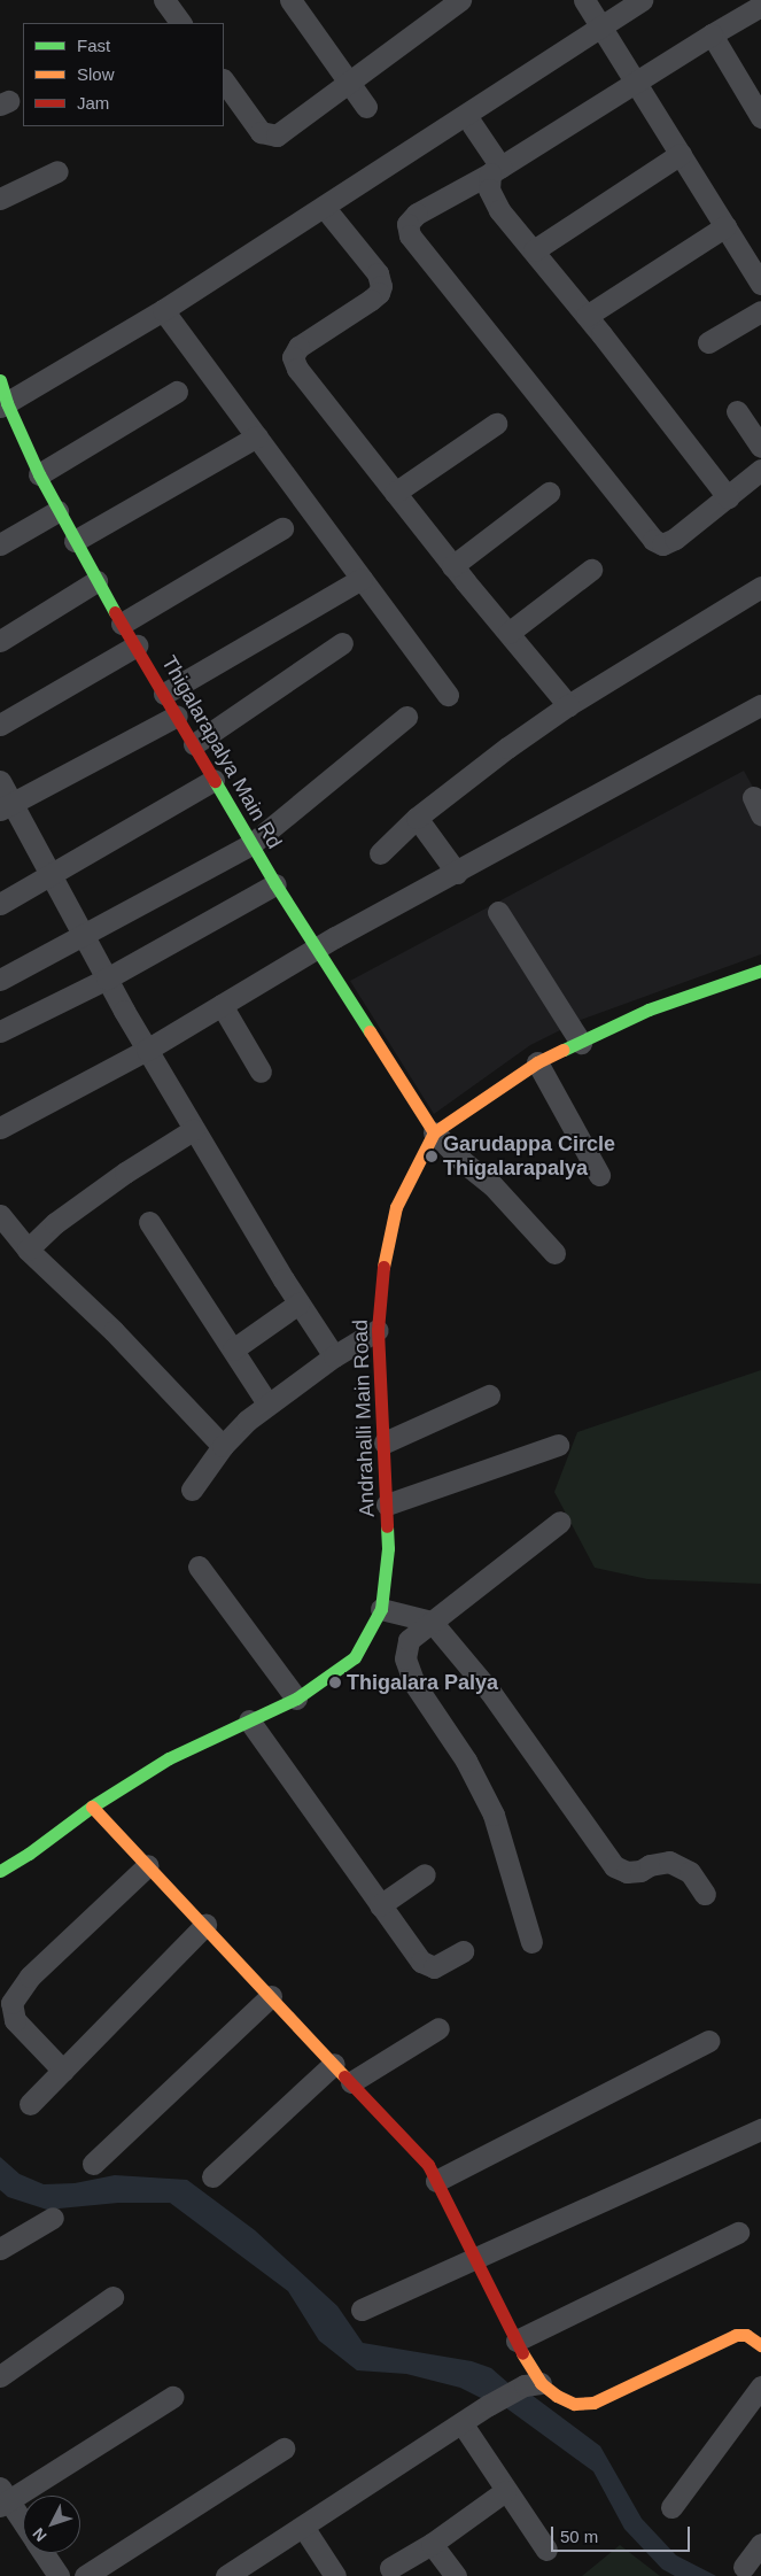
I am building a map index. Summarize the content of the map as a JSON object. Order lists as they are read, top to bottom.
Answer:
{
  "streets": {
    "street": ["Thigalarapalya Main Rd", "Andrahalli Main Road"]
  },
  "crossings": [
    ["Thigalarapalya Main Rd", "Andrahalli Main Road"]
  ],
  "places": ["Garudappa Circle Thigalarapalya", "Thigalara Palya"],
  "legend": ["Fast", "Slow", "Jam"],
  "scale_bar": "50 m",
  "north": "bottom left"
}
